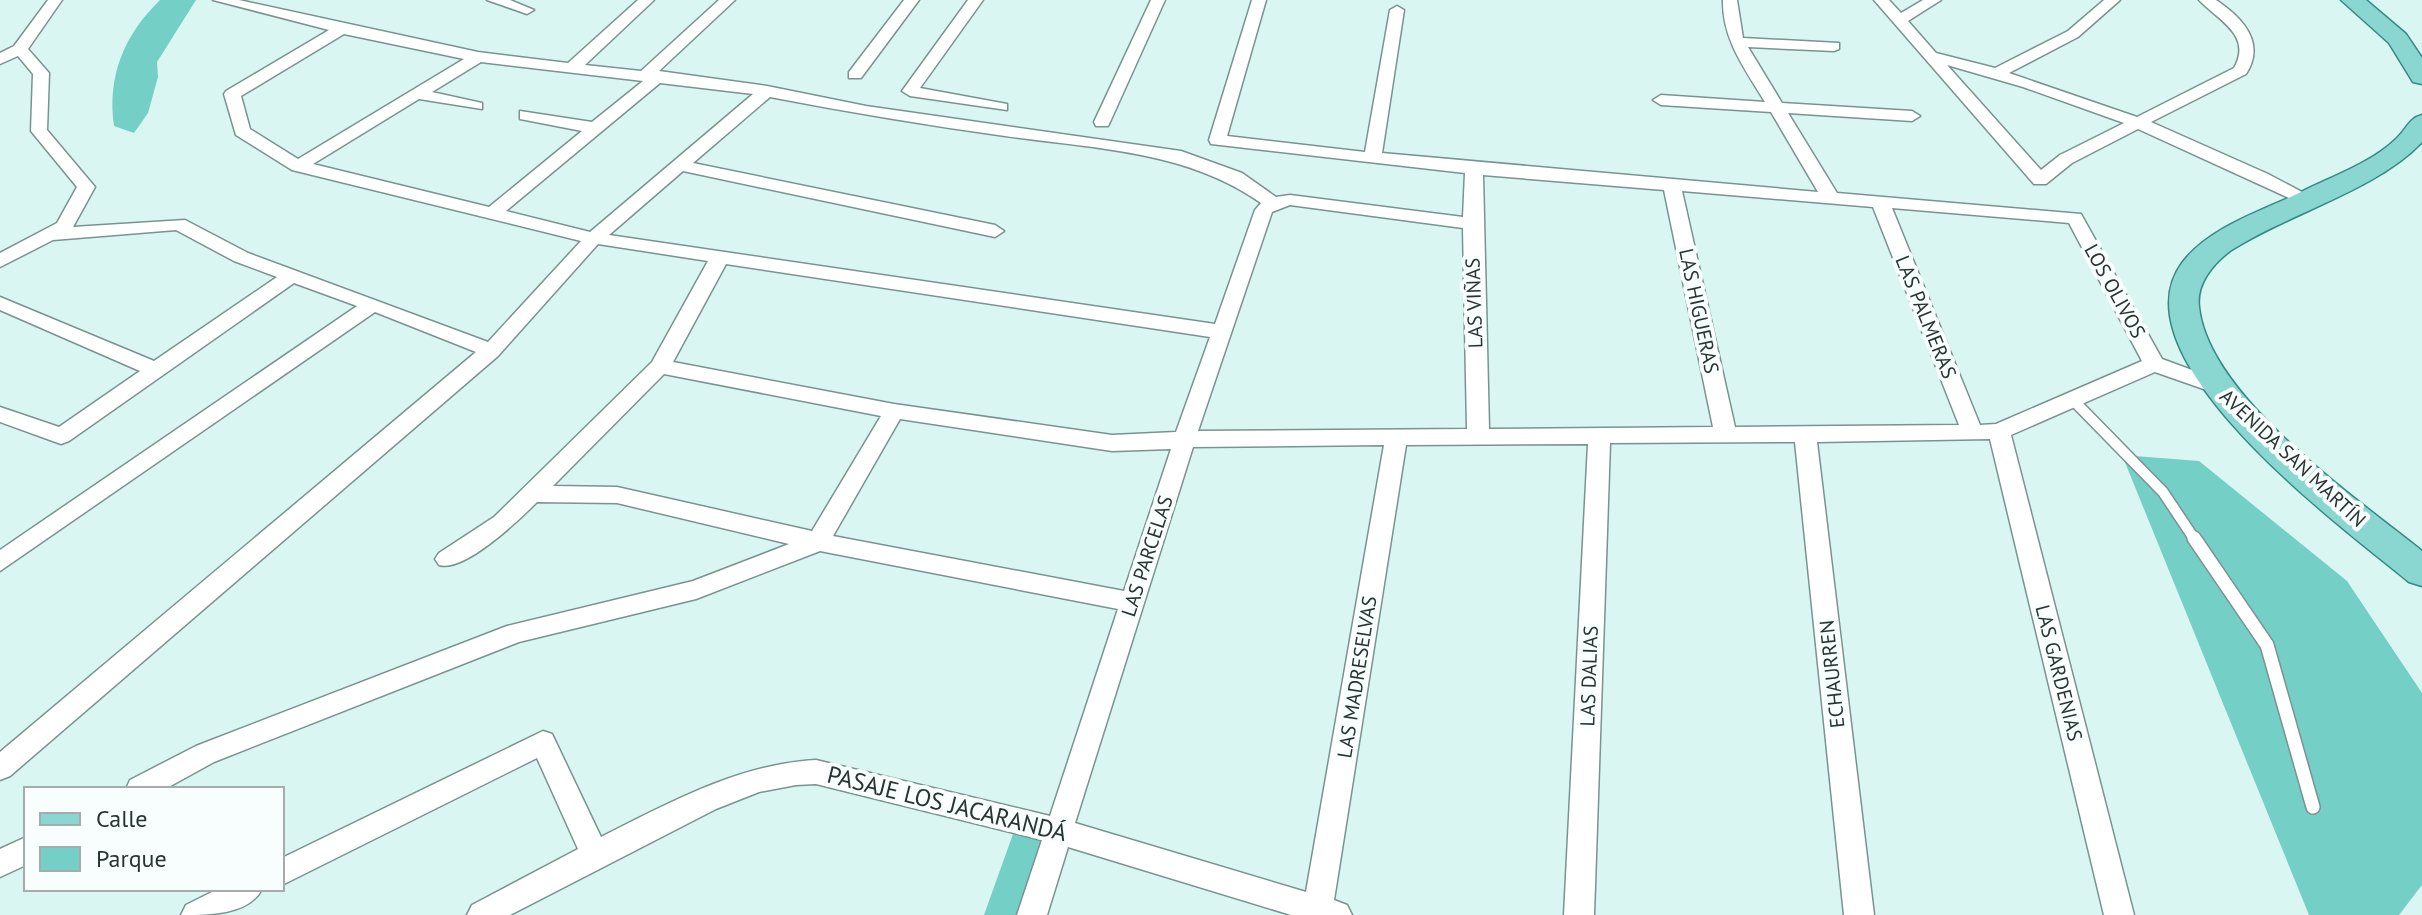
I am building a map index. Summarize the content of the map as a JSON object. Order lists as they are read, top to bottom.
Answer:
{
  "streets": {
    "main road": ["AVENIDA SAN MARTÍN"],
    "street": [
      "LOS OLIVOS",
      "LAS VIÑAS",
      "LAS HIGUERAS",
      "LAS PALMERAS",
      "LAS PARCELAS",
      "LAS GARDENIAS",
      "ECHAURREN",
      "LAS DALIAS",
      "LAS MADRESELVAS",
      "PASAJE LOS JACARANDÁ"
    ]
  },
  "crossings": [
    ["LOS OLIVOS", "LAS PALMERAS"],
    ["LAS PARCELAS", "PASAJE LOS JACARANDÁ"],
    ["LAS MADRESELVAS", "PASAJE LOS JACARANDÁ"]
  ],
  "legend": ["Calle", "Parque"]
}
